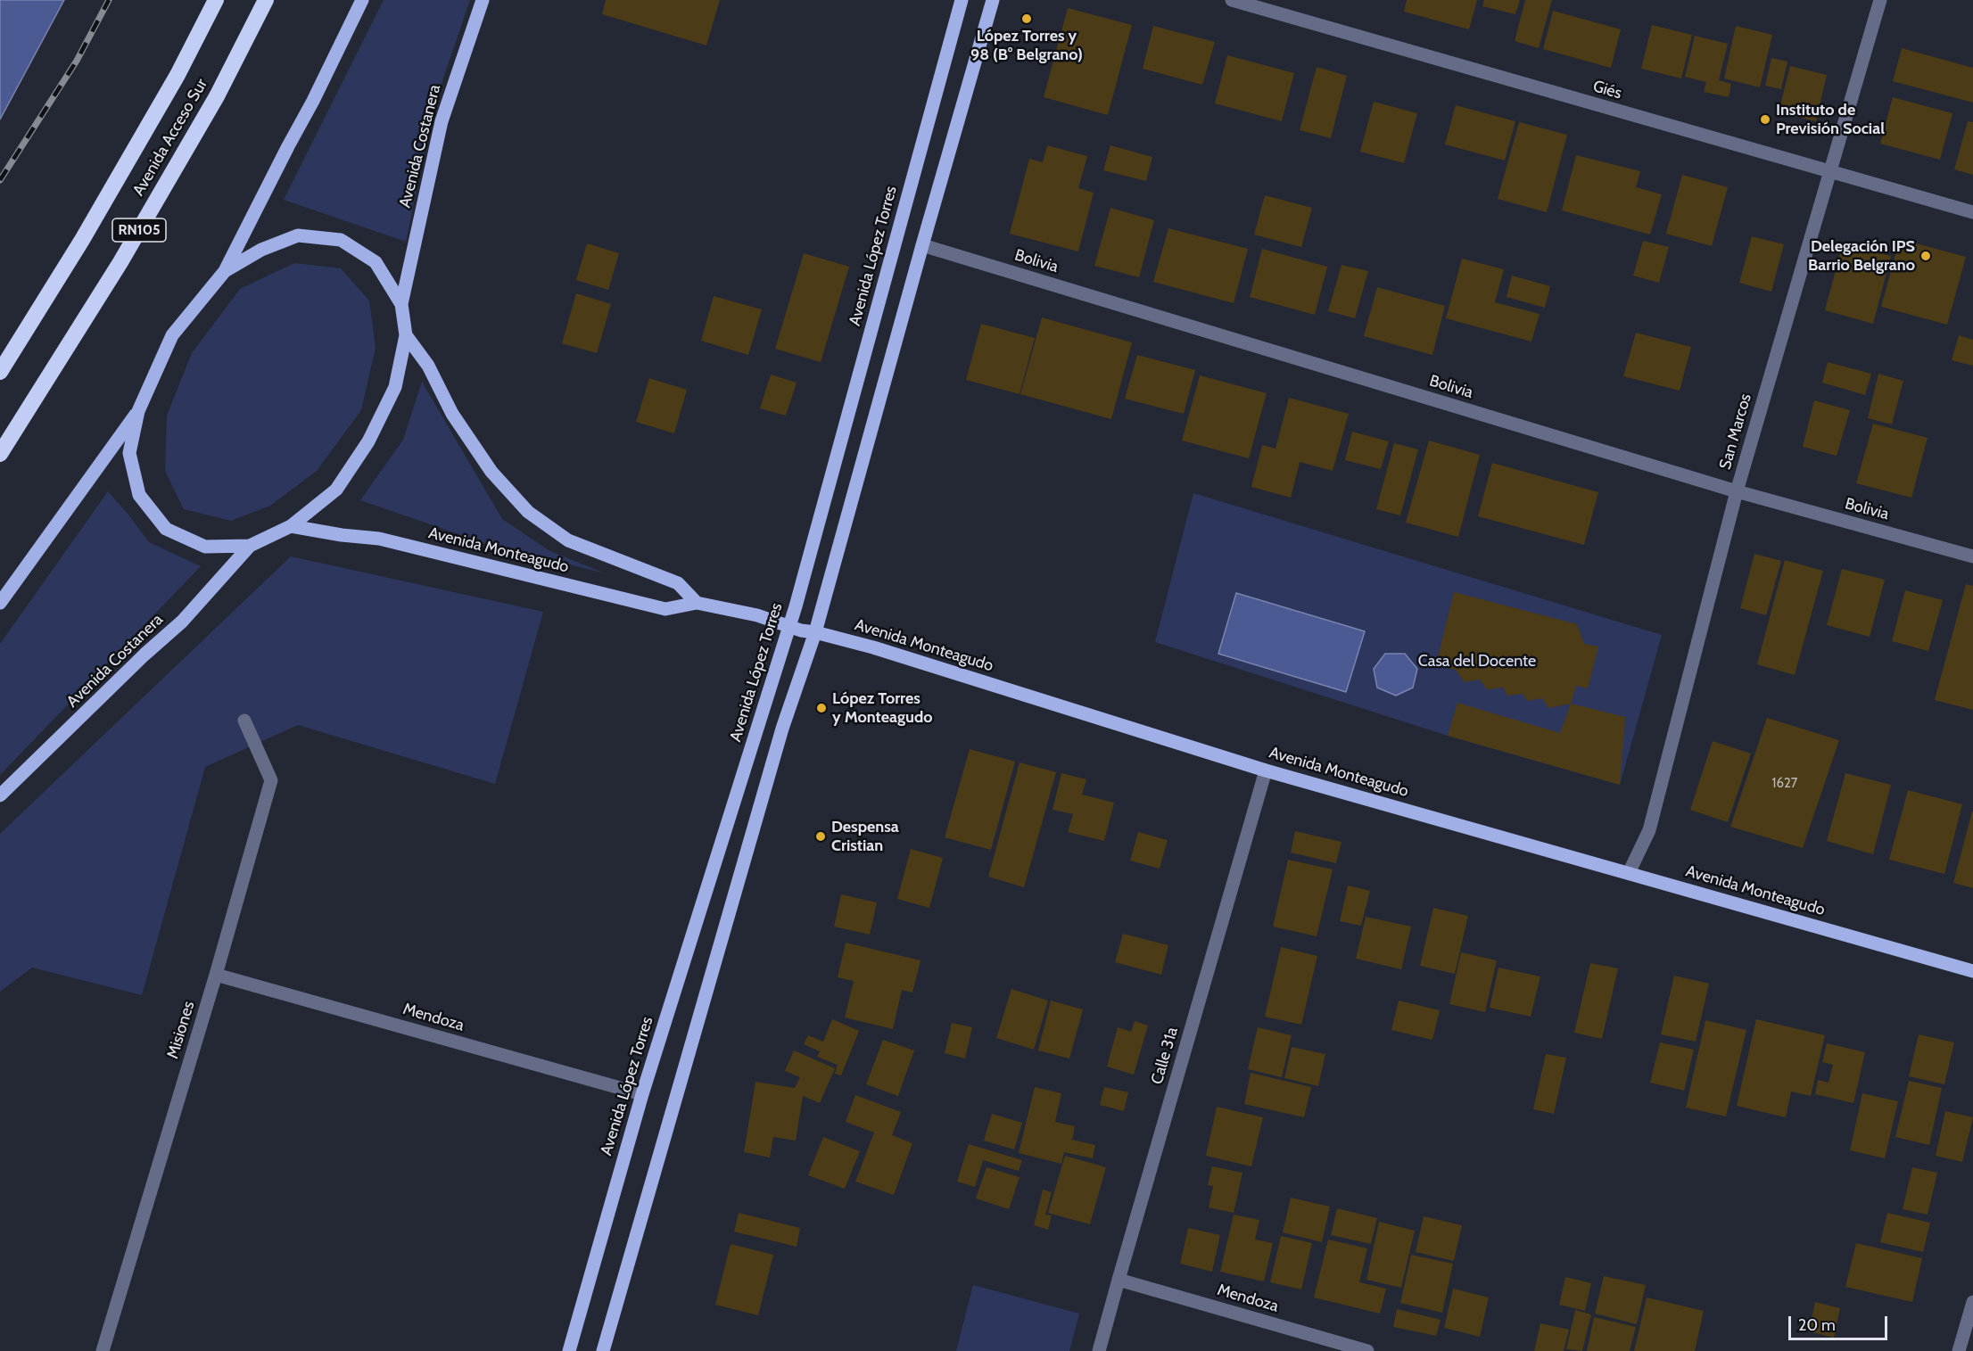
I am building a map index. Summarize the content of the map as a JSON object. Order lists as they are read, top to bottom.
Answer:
{
  "streets": {
    "highway": ["Avenida Acceso Sur", "RN105"],
    "main road": ["Avenida Costanera", "Avenida López Torres", "Avenida Monteagudo"],
    "street": [
      "Giés",
      "Bolivia",
      "San Marcos",
      "Mendoza",
      "Misiones",
      "Calle 31a"
    ]
  },
  "crossings": [
    ["Giés", "San Marcos"],
    ["Avenida Costanera", "Avenida Monteagudo"],
    ["Avenida López Torres", "Avenida Monteagudo"],
    ["Avenida López Torres", "Mendoza"],
    ["Bolivia", "San Marcos"],
    ["San Marcos", "Avenida Monteagudo"],
    ["Avenida Monteagudo", "Calle 31a"],
    ["Mendoza", "Misiones"],
    ["Mendoza", "Calle 31a"]
  ],
  "parks": ["Casa del Docente"],
  "places": [
    "López Torres y 98 (B° Belgrano)",
    "Instituto de Previsión Social",
    "Delegación IPS Barrio Belgrano",
    "López Torres y Monteagudo",
    "Despensa Cristian"
  ],
  "house_numbers": ["1627"],
  "scale_bar": "20 m"
}
